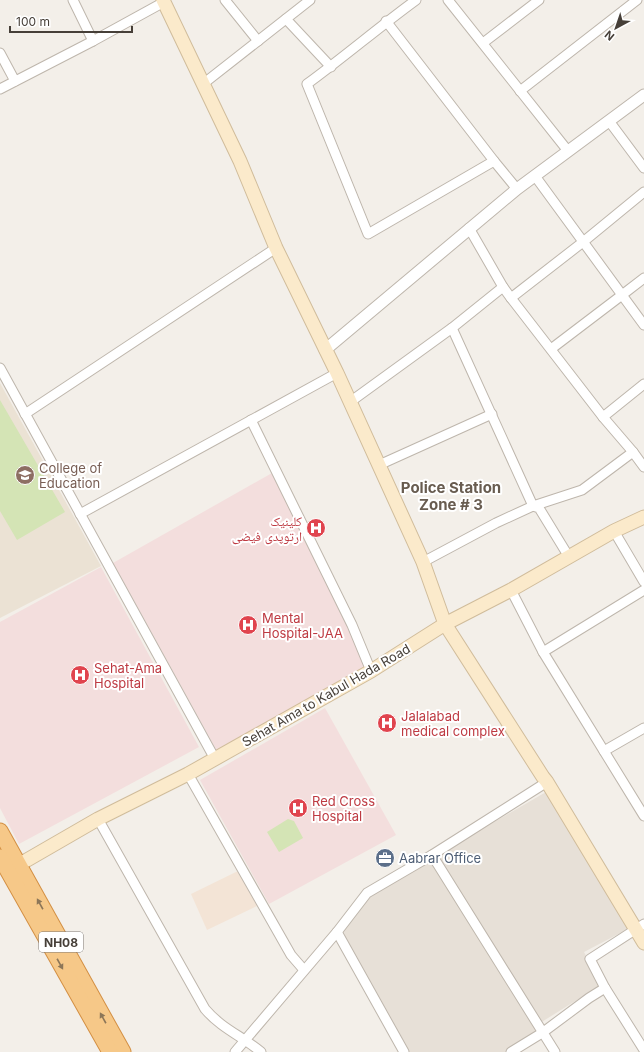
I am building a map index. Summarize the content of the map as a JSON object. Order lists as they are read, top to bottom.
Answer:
{
  "streets": {
    "highway": ["NH08"],
    "main road": ["Sehat Ama to Kabul Hada Road"]
  },
  "crossings": [
    ["Sehat Ama to Kabul Hada Road", "NH08"]
  ],
  "districts": ["Police Station Zone # 3"],
  "places": {
    "school or university": ["College of Education"],
    "hospital": [
      "کلینیک ارتوپدی فیضی",
      "Mental Hospital-JAA",
      "Sehat-Ama Hospital",
      "Jalalabad medical complex",
      "Red Cross Hospital"
    ],
    "office": ["Aabrar Office"]
  },
  "scale_bar": "100 m",
  "north": "bottom left"
}
